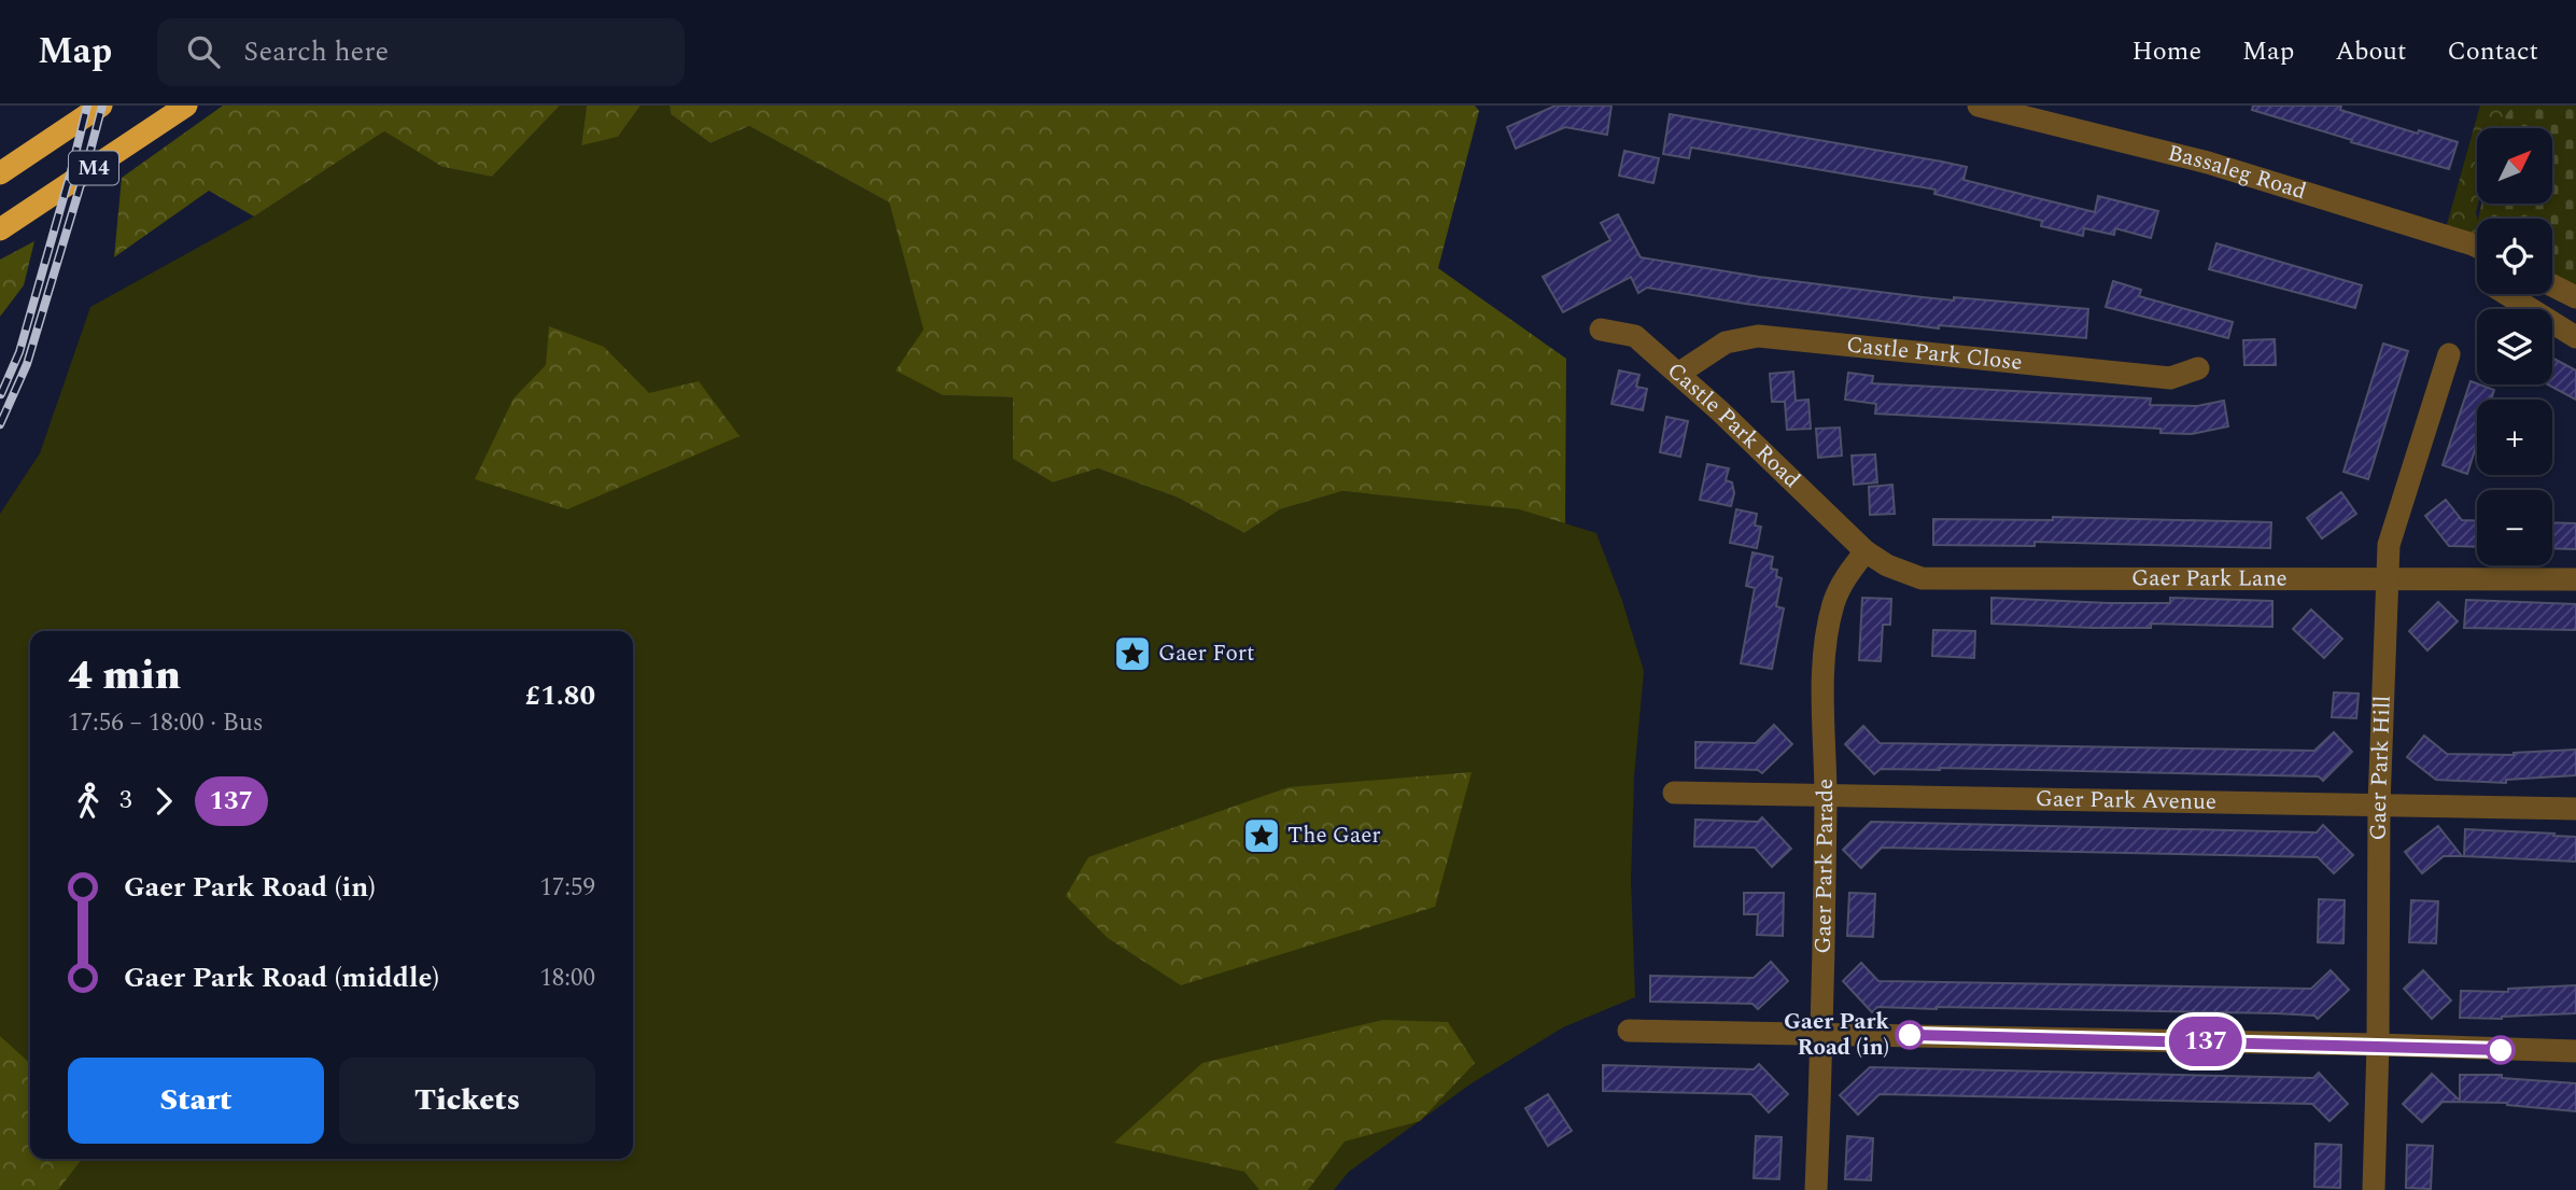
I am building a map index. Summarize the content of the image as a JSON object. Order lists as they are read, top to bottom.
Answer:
{
  "streets": {
    "highway": ["M4"],
    "street": [
      "Bassaleg Road",
      "Castle Park Close",
      "Castle Park Road",
      "Gaer Park Lane",
      "Gaer Park Hill",
      "Gaer Park Avenue",
      "Gaer Park Parade"
    ]
  },
  "crossings": [
    ["Castle Park Close", "Castle Park Road"],
    ["Castle Park Road", "Gaer Park Lane"],
    ["Castle Park Road", "Gaer Park Parade"],
    ["Gaer Park Lane", "Gaer Park Hill"],
    ["Gaer Park Lane", "Gaer Park Parade"],
    ["Gaer Park Hill", "Gaer Park Avenue"],
    ["Gaer Park Avenue", "Gaer Park Parade"]
  ],
  "places": {
    "place": ["Gaer Fort", "The Gaer"],
    "other": ["Gaer Park Road (in)"]
  },
  "lines": ["bus line 137"],
  "north": "top right",
  "page": {
    "header": "Map",
    "search": "Search here",
    "nav": [
      "Home",
      "Map",
      "About",
      "Contact"
    ],
    "on_map": "137",
    "map_buttons": ["+", "−"],
    "heading": ["4 min", "17:56 – 18:00 · Bus", "£1.80"],
    "legs": ["3", "137"],
    "list": [
      {
        "name": "Gaer Park Road (in)",
        "value": "17:59"
      },
      {
        "name": "Gaer Park Road (middle)",
        "value": "18:00"
      }
    ],
    "buttons": ["Start", "Tickets"]
  }
}
